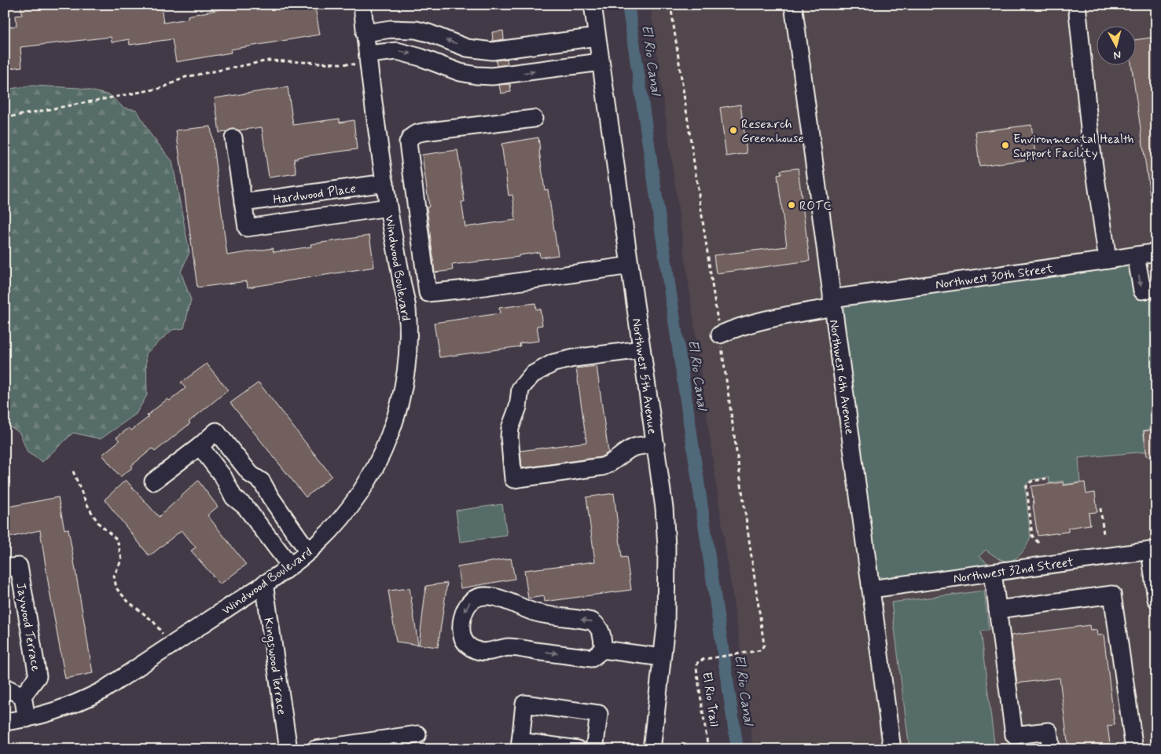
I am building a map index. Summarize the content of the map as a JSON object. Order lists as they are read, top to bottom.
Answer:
{
  "streets": {
    "street": [
      "Hardwood Place",
      "Windwood Boulevard",
      "Northwest 30th Street",
      "Northwest 5th Avenue",
      "Northwest 6th Avenue",
      "Northwest 32nd Street",
      "Jaywood Terrace",
      "Kingswood Terrace"
    ],
    "path": ["El Rio Trail"]
  },
  "crossings": [
    ["Hardwood Place", "Windwood Boulevard"],
    ["Windwood Boulevard", "Kingswood Terrace"],
    ["Northwest 30th Street", "Northwest 6th Avenue"],
    ["Northwest 6th Avenue", "Northwest 32nd Street"]
  ],
  "water": ["El Rio Canal"],
  "places": ["Research Greenhouse", "Environmental Health Support Facility", "ROTC"],
  "north": "bottom"
}
